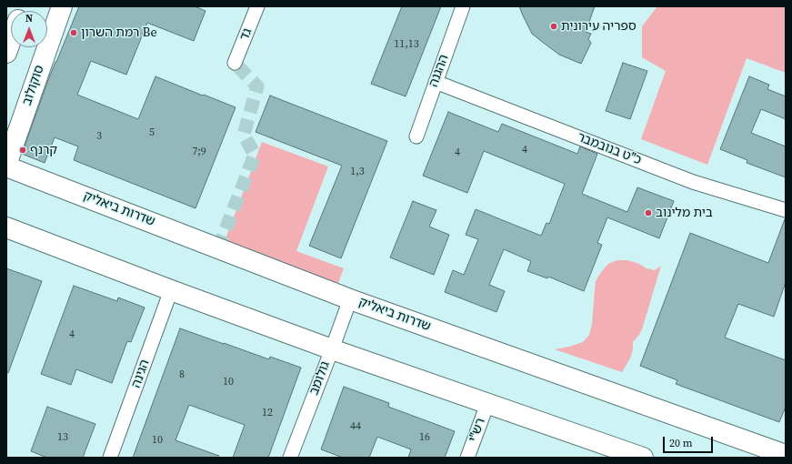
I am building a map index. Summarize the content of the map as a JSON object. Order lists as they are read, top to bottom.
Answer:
{
  "streets": {
    "street": [
      "גד",
      "ההגנה",
      "סוקולוב",
      "כ\"ט בנובמבר",
      "שדרות ביאליק",
      "הגינה",
      "גולומב",
      "רש\"י"
    ]
  },
  "crossings": [
    ["ההגנה", "כ\"ט בנובמבר"],
    ["סוקולוב", "שדרות ביאליק"],
    ["שדרות ביאליק", "גולומב"]
  ],
  "places": [
    "ספריה עירונית",
    "רמת השרון Be",
    "קרנף",
    "בית מלינוב"
  ],
  "house_numbers": [
    "11,13",
    "5",
    "3",
    "4",
    "7;9",
    "4",
    "1,3",
    "4",
    "8",
    "10",
    "12",
    "44",
    "13",
    "16",
    "10"
  ],
  "scale_bar": "20 m",
  "north": "top"
}
